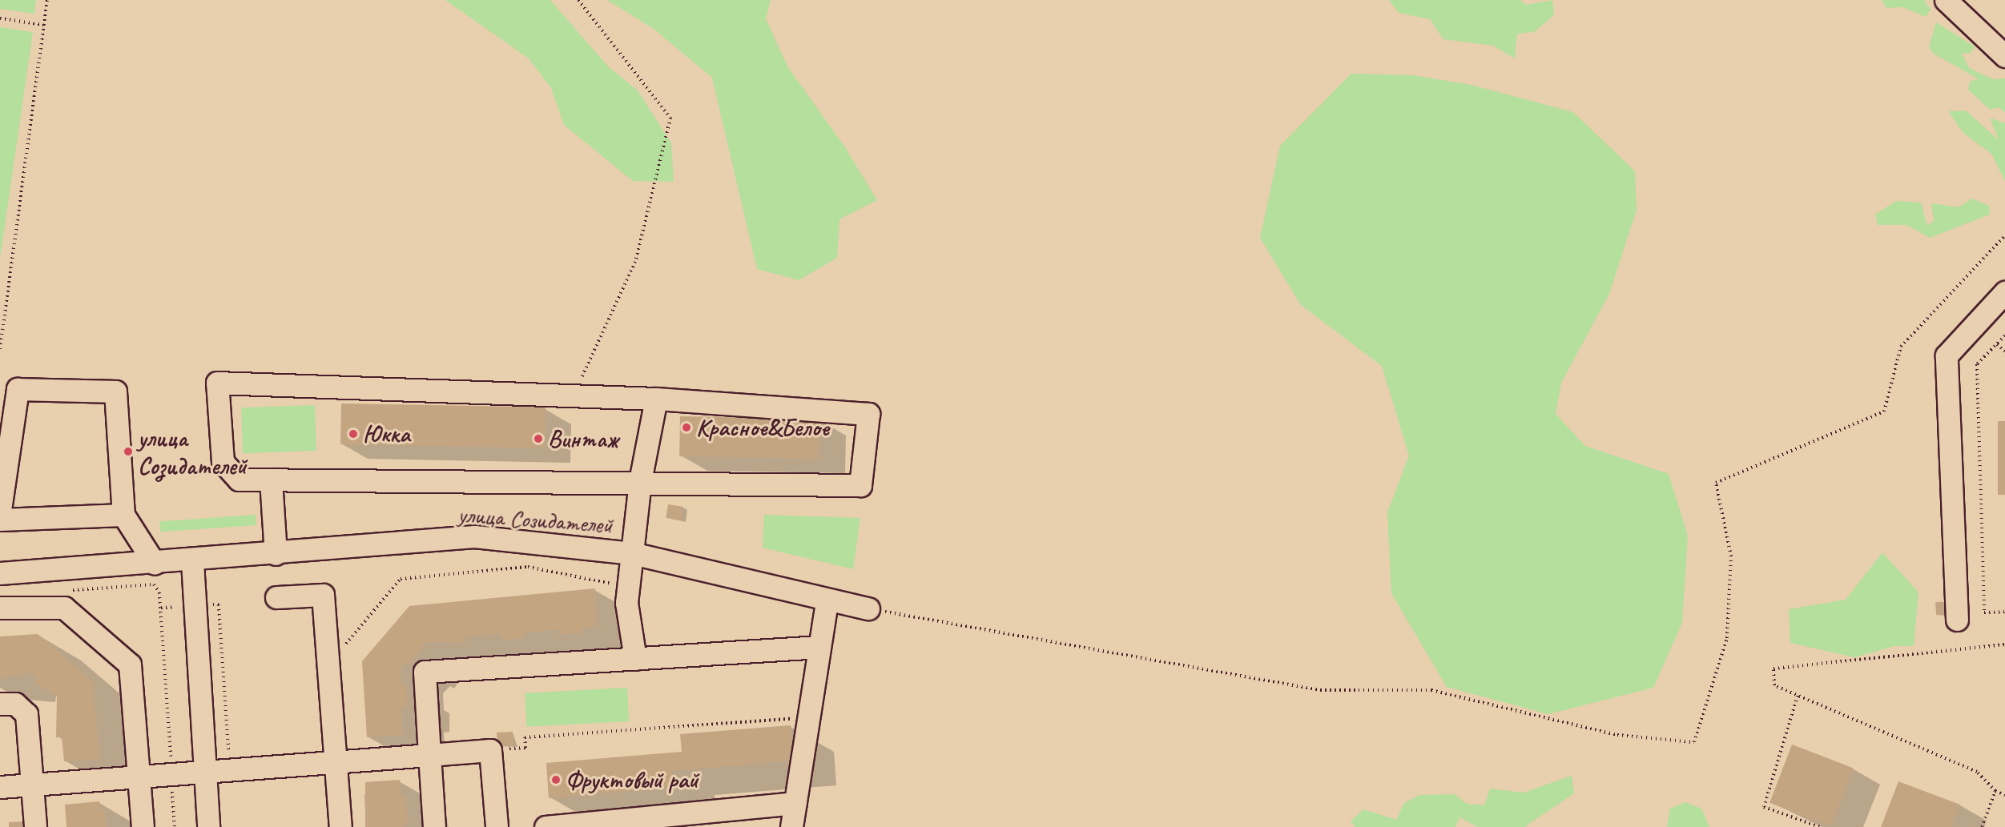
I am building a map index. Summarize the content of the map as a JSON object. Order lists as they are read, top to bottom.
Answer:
{
  "streets": {
    "street": ["улица Созидателей"]
  },
  "places": [
    "Красное&Белое",
    "Юкка",
    "Винтаж",
    "улица Созидателей",
    "Фруктовый рай"
  ]
}
